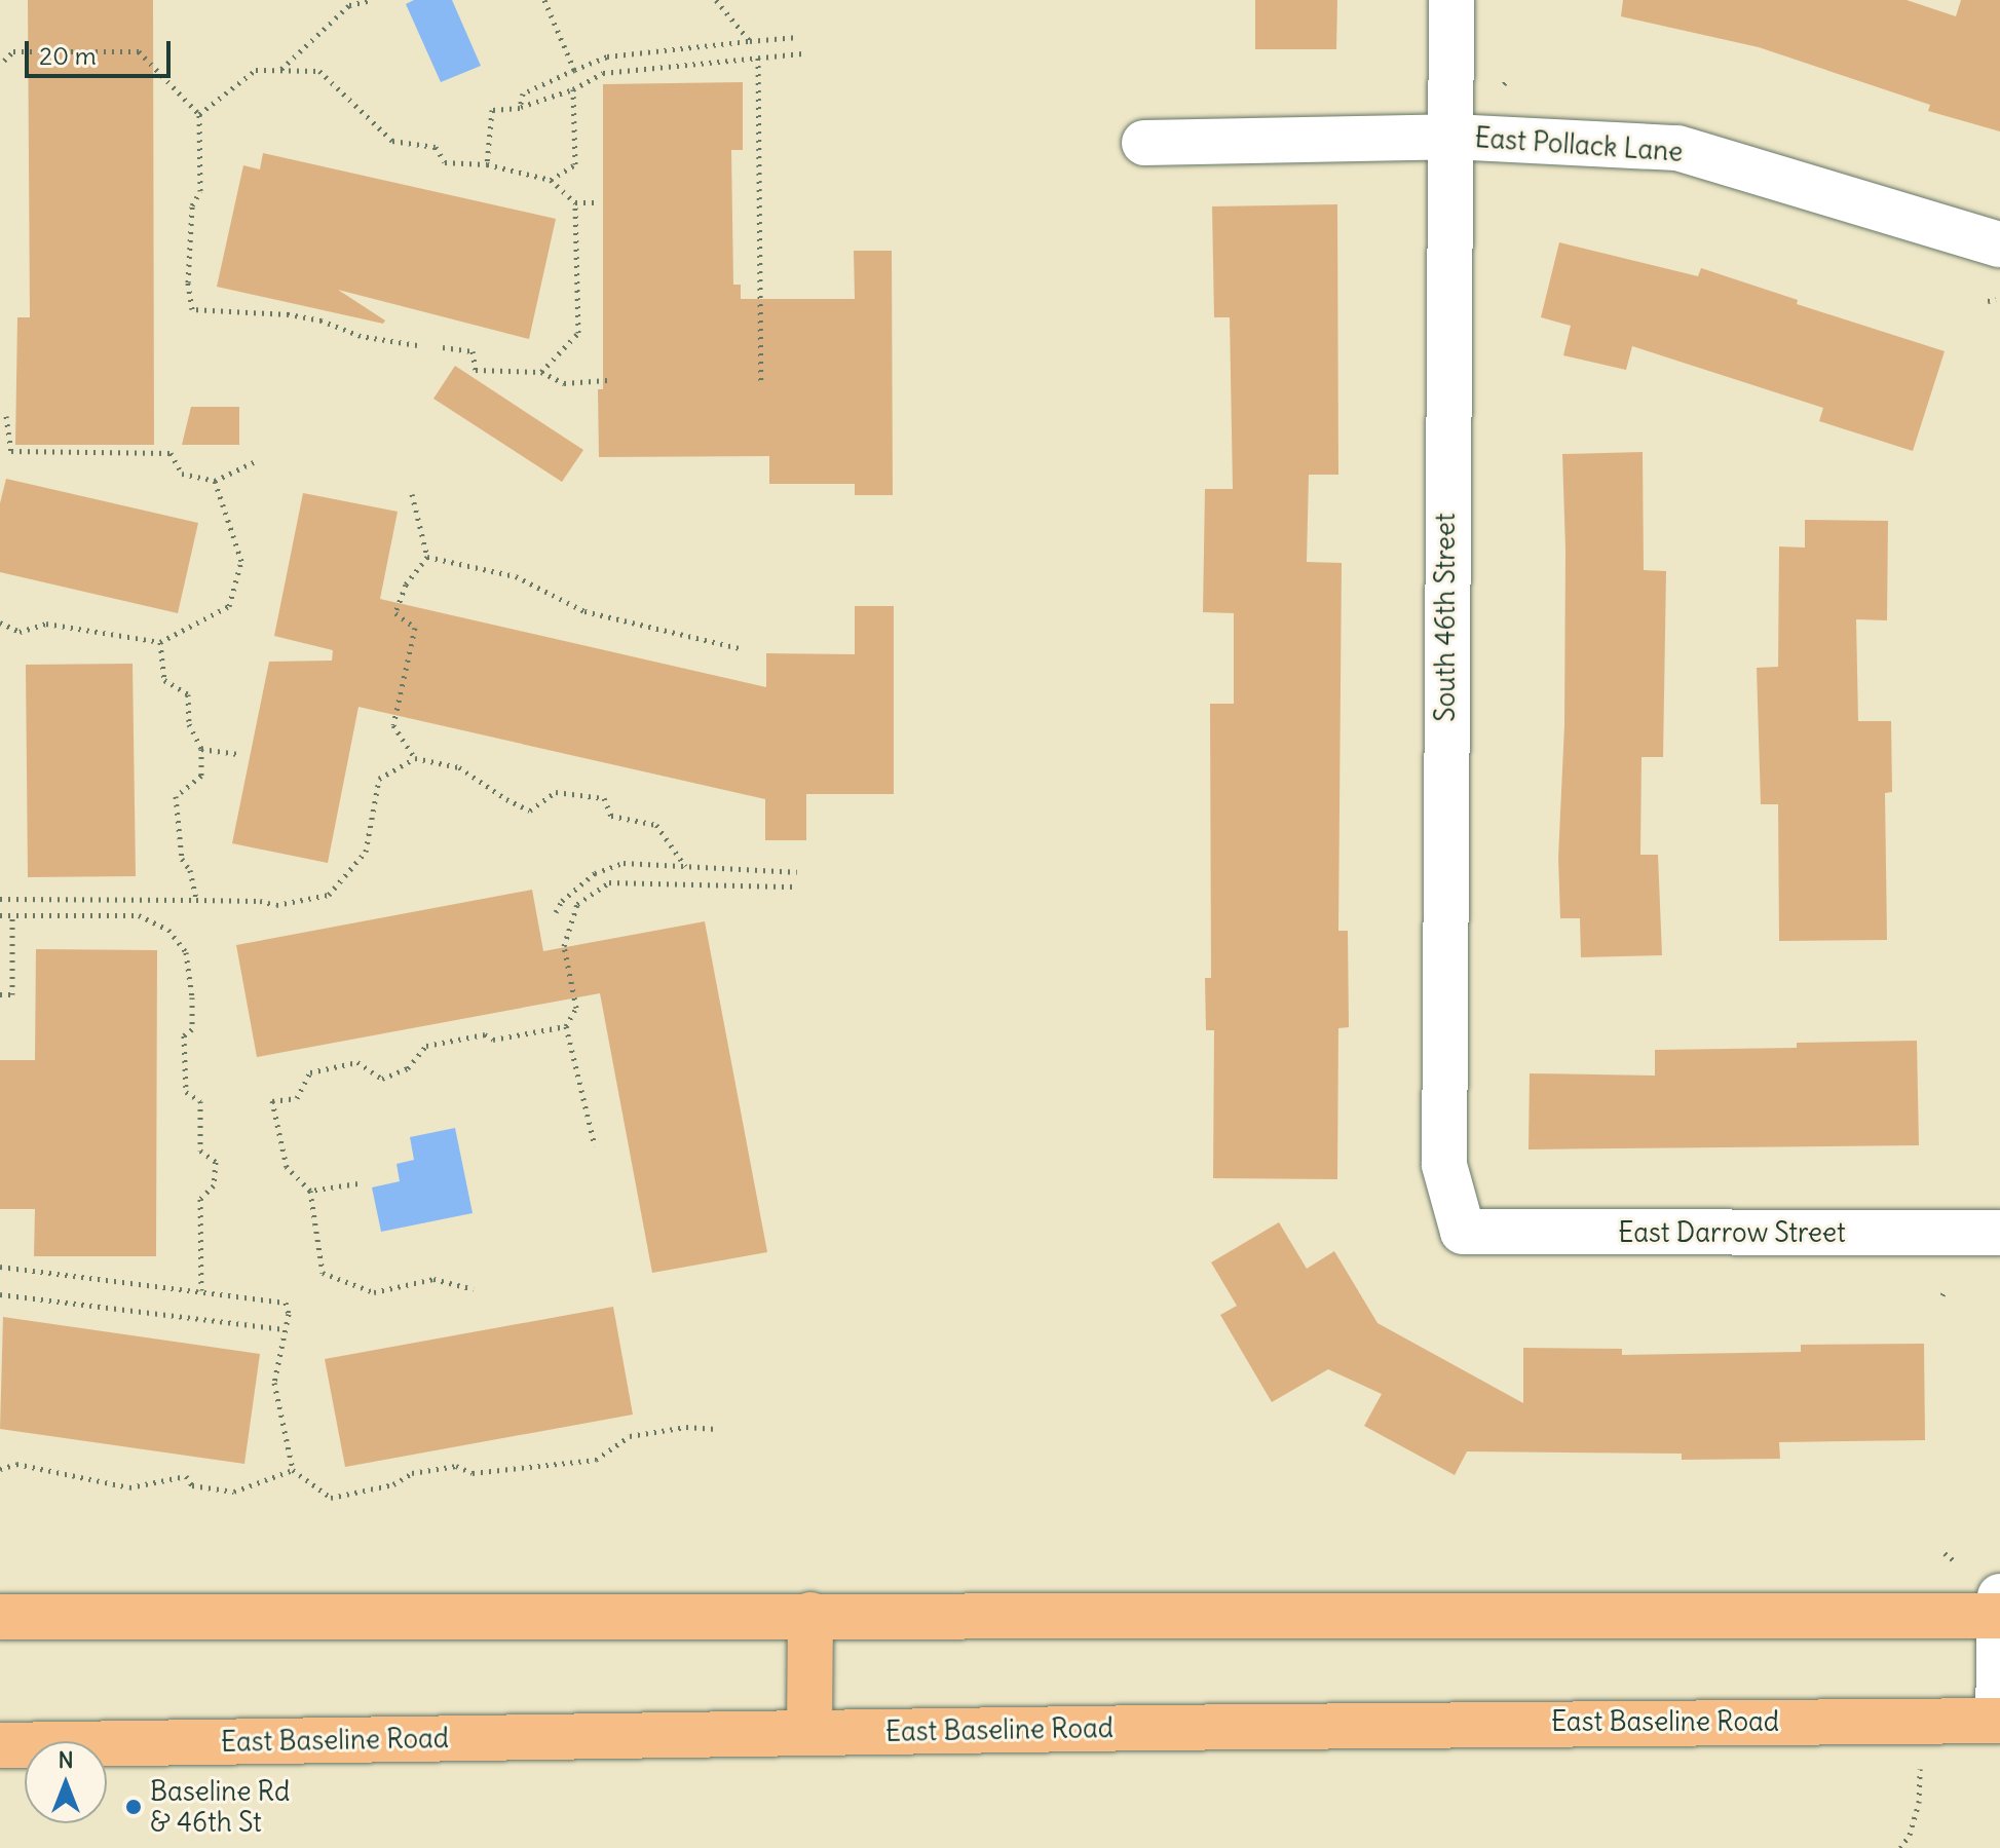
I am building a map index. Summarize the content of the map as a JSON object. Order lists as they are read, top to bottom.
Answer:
{
  "streets": {
    "main road": ["East Baseline Road"],
    "street": ["East Pollack Lane", "South 46th Street", "East Darrow Street"]
  },
  "crossings": [
    ["East Pollack Lane", "South 46th Street"],
    ["South 46th Street", "East Darrow Street"]
  ],
  "places": ["Baseline Rd & 46th St"],
  "scale_bar": "20 m",
  "north": "top"
}
